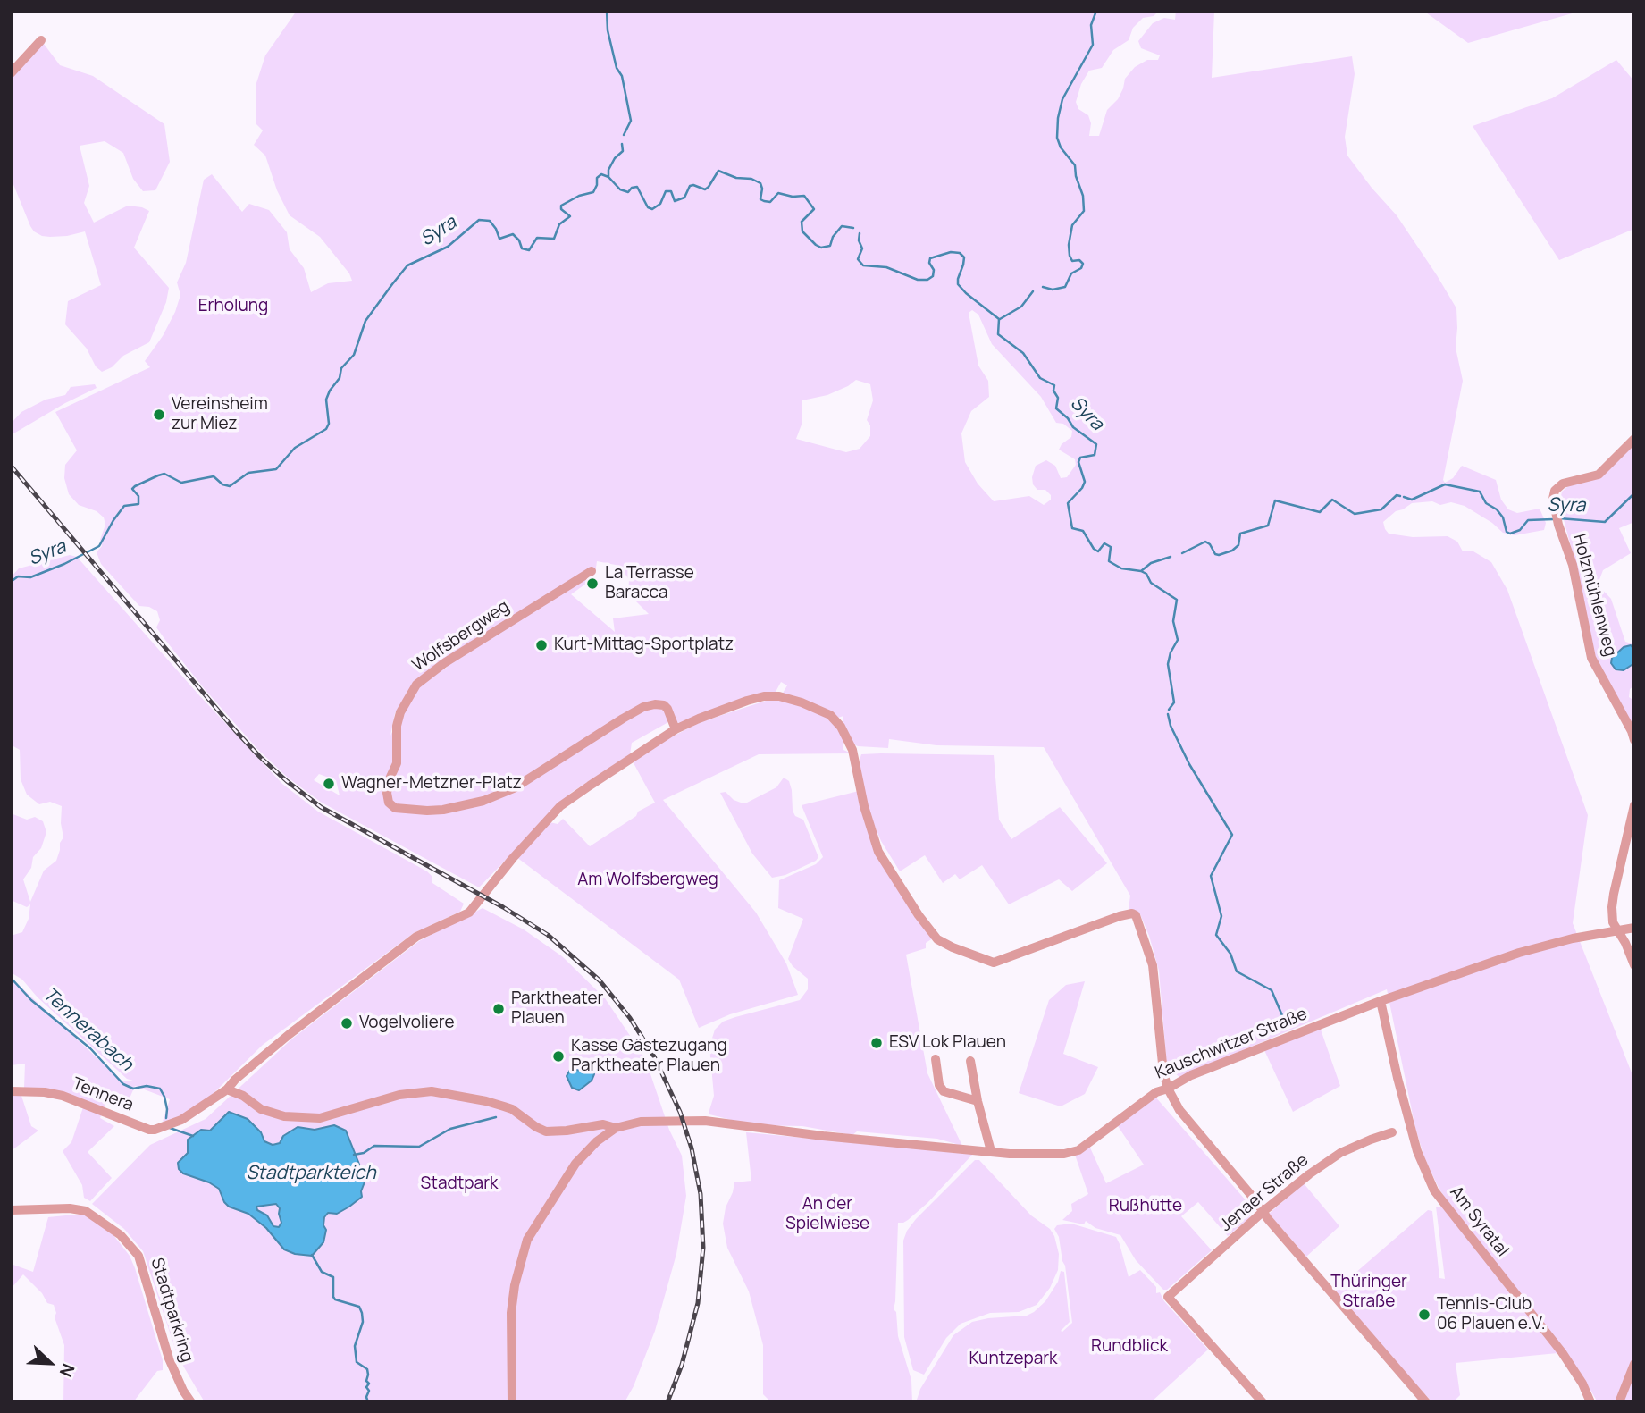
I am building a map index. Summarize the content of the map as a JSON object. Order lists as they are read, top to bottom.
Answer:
{
  "streets": {
    "street": [
      "Holzmühlenweg",
      "Wolfsbergweg",
      "Kauschwitzer Straße",
      "Tennera",
      "Jenaer Straße",
      "Am Syratal",
      "Stadtparkring"
    ]
  },
  "crossings": [
    ["Kauschwitzer Straße", "Am Syratal"]
  ],
  "water": ["Syra", "Tennerabach", "Stadtparkteich"],
  "parks": [
    "Erholung",
    "Am Wolfsbergweg",
    "Stadtpark",
    "An der Spielwiese",
    "Rußhütte",
    "Thüringer Straße",
    "Rundblick",
    "Kuntzepark"
  ],
  "places": [
    "Vereinsheim zur Miez",
    "La Terrasse Baracca",
    "Kurt-Mittag-Sportplatz",
    "Wagner-Metzner-Platz",
    "Parktheater Plauen",
    "Vogelvoliere",
    "ESV Lok Plauen",
    "Kasse Gästezugang Parktheater Plauen",
    "Tennis-Club 06 Plauen e.V."
  ],
  "north": "bottom right"
}
